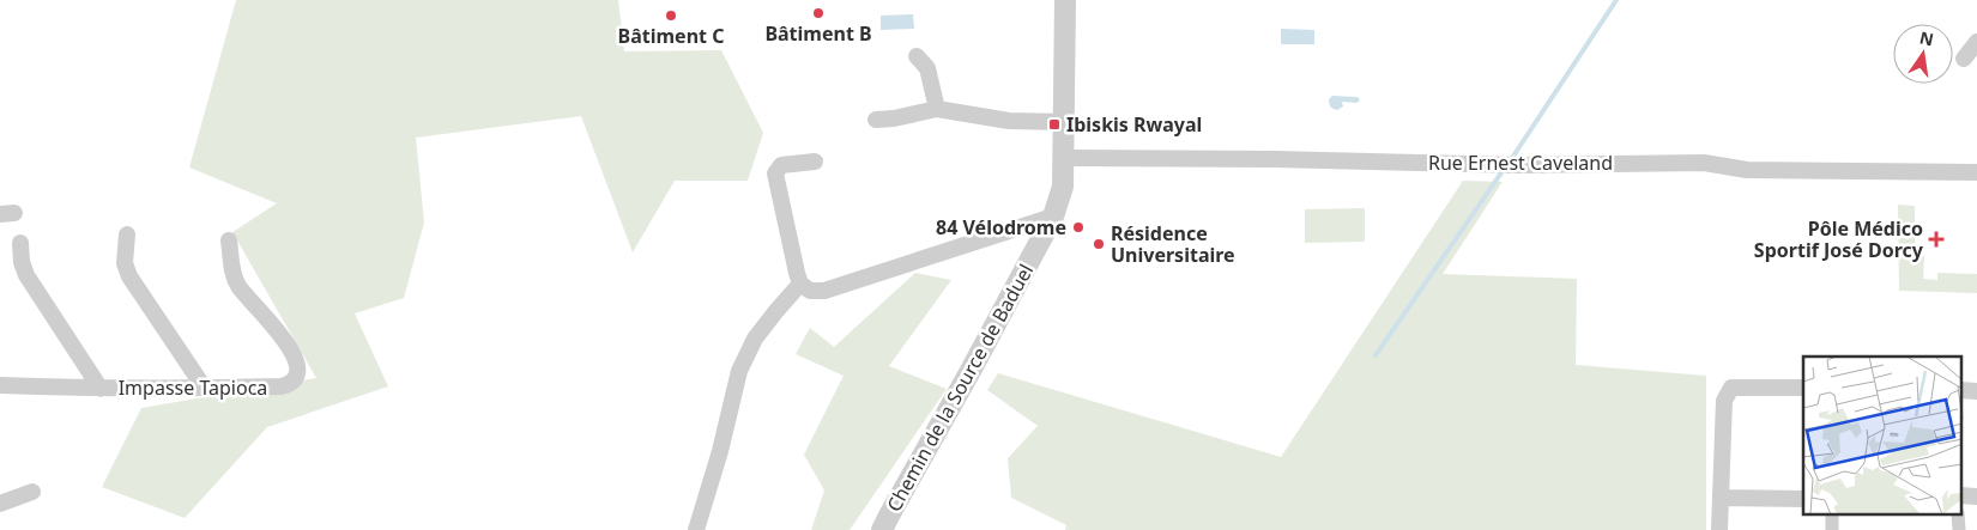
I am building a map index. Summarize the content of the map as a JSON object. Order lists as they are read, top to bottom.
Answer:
{
  "streets": {
    "street": ["Rue Ernest Caveland", "Impasse Tapioca", "Chemin de la Source de Baduel"]
  },
  "crossings": [
    ["Rue Ernest Caveland", "Chemin de la Source de Baduel"]
  ],
  "places": {
    "other": [
      "Bâtiment B",
      "Bâtiment C",
      "84 Vélodrome",
      "Résidence Universitaire"
    ],
    "transit": ["Ibiskis Rwayal"],
    "health": ["Pôle Médico Sportif José Dorcy"]
  },
  "north": "top"
}
